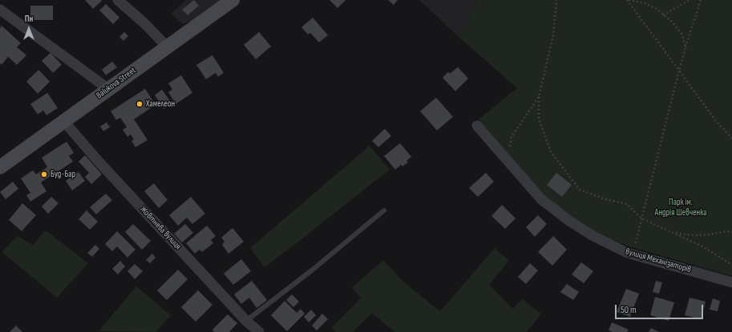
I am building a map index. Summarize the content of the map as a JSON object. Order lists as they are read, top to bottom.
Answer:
{
  "streets": {
    "main road": ["Balukova Street"],
    "street": ["Жовтнева вулиця", "вулиця Механізаторів"]
  },
  "crossings": [
    ["Balukova Street", "Жовтнева вулиця"]
  ],
  "parks": ["Парк ім. Андрія Шевченка"],
  "places": ["Хамелеон", "Буд-Бар"],
  "scale_bar": "50 m",
  "north": "top"
}
